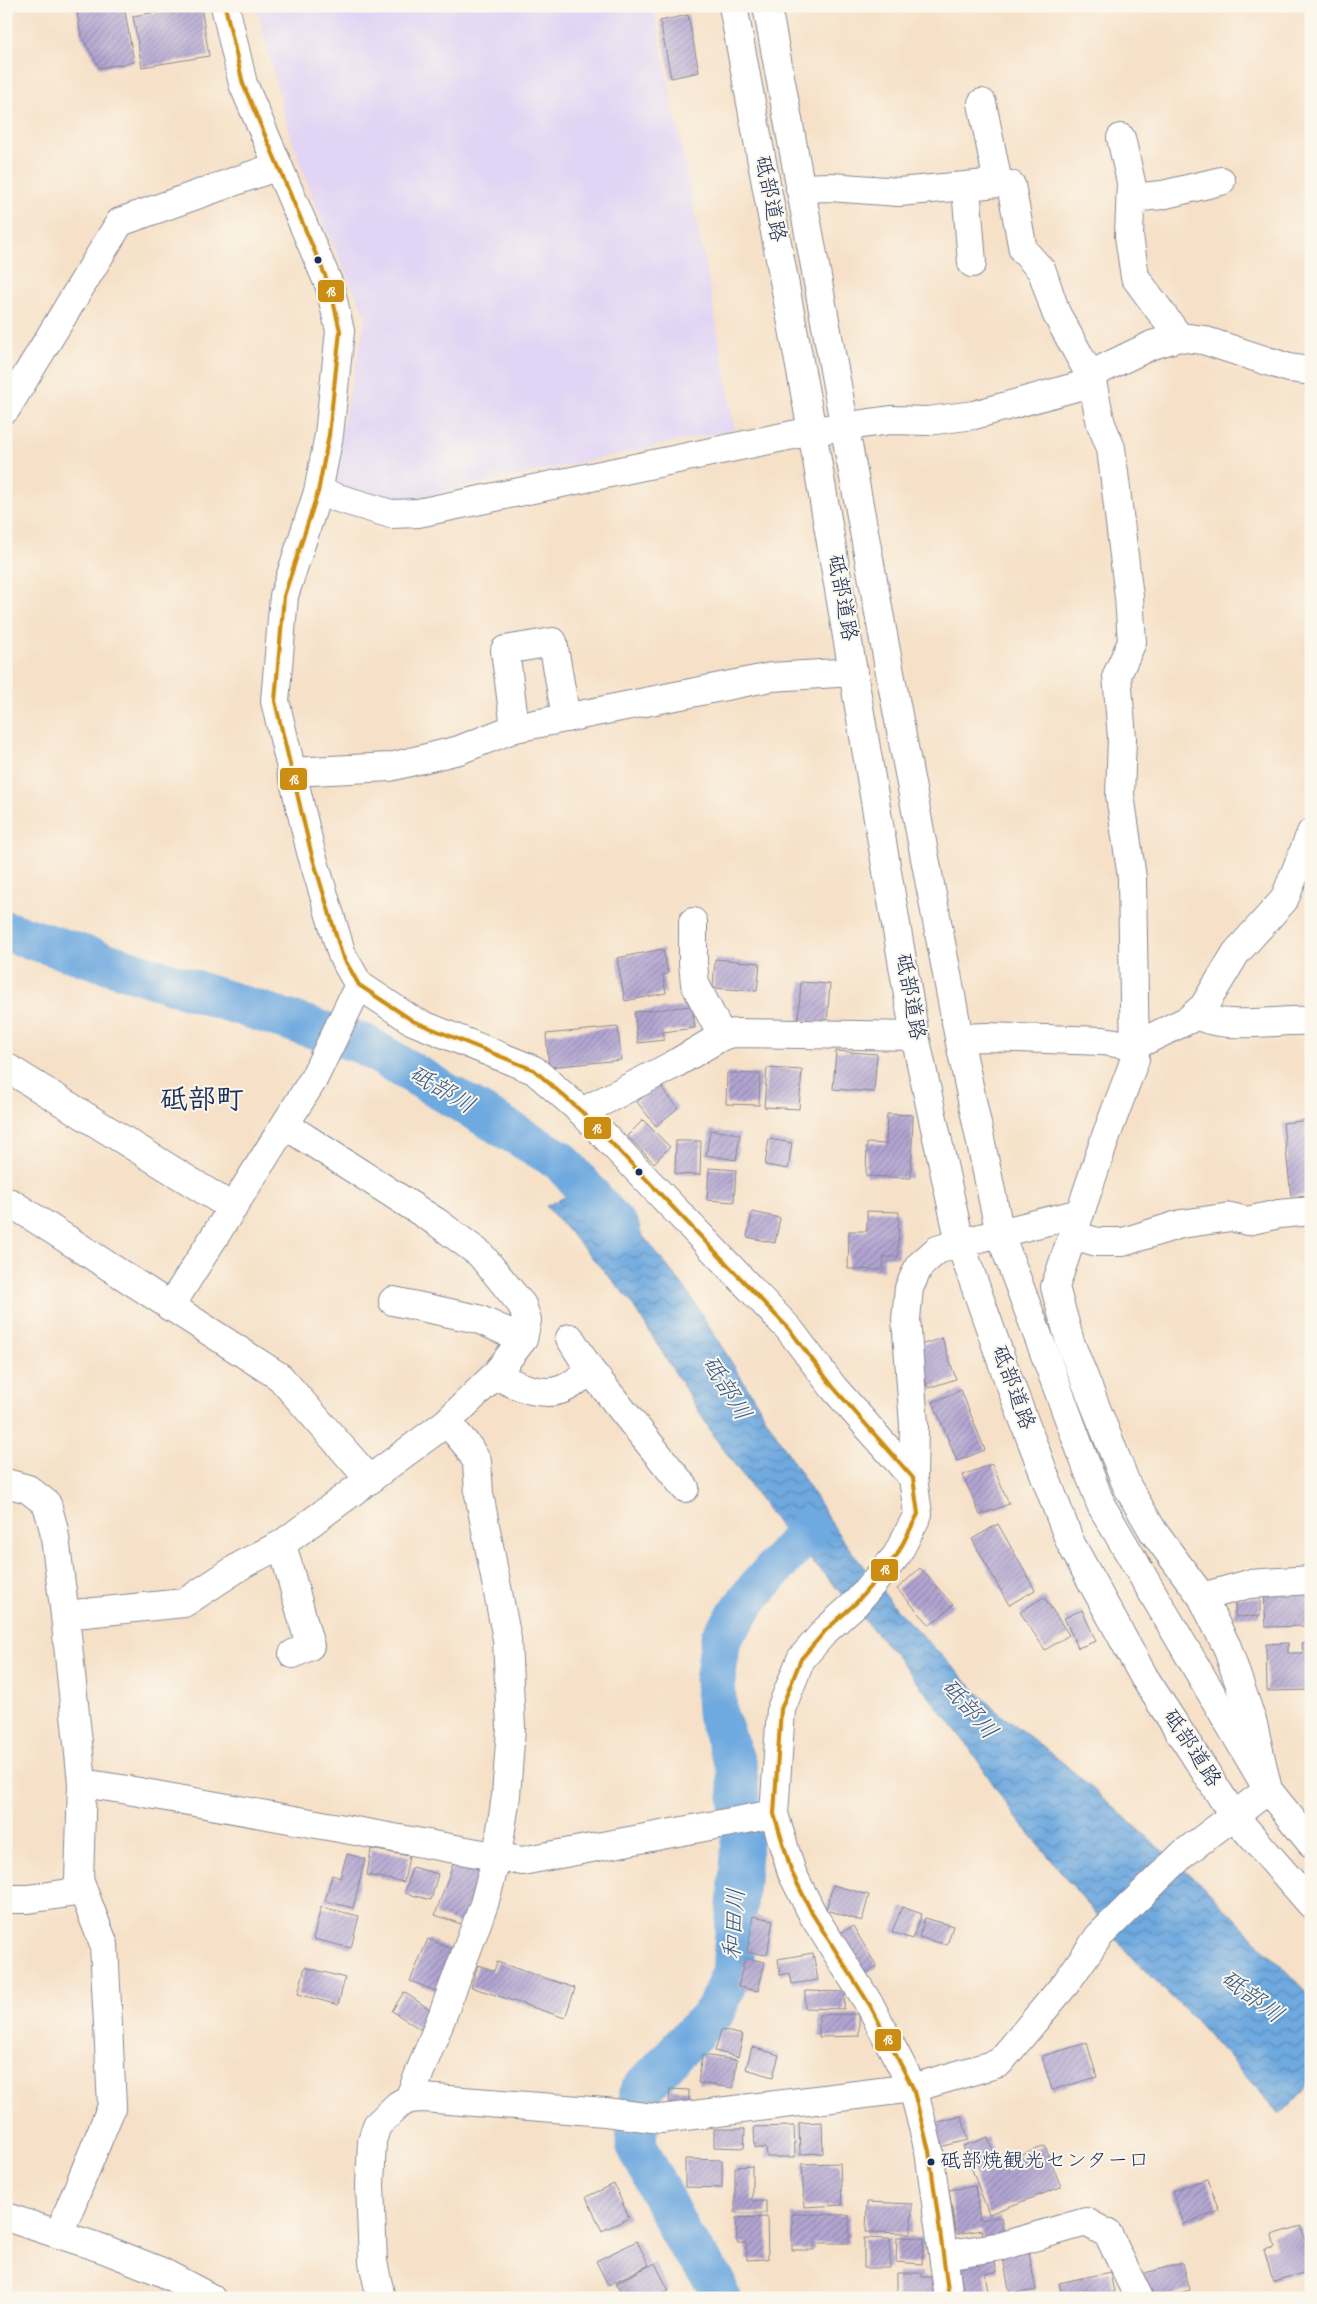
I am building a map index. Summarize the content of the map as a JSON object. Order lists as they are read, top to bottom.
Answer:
{
  "streets": {
    "main road": ["砥部道路"]
  },
  "districts": ["砥部町"],
  "water": ["砥部川", "和田川"],
  "places": ["砥部焼観光センター口"],
  "lines": ["transit line 18"]
}
